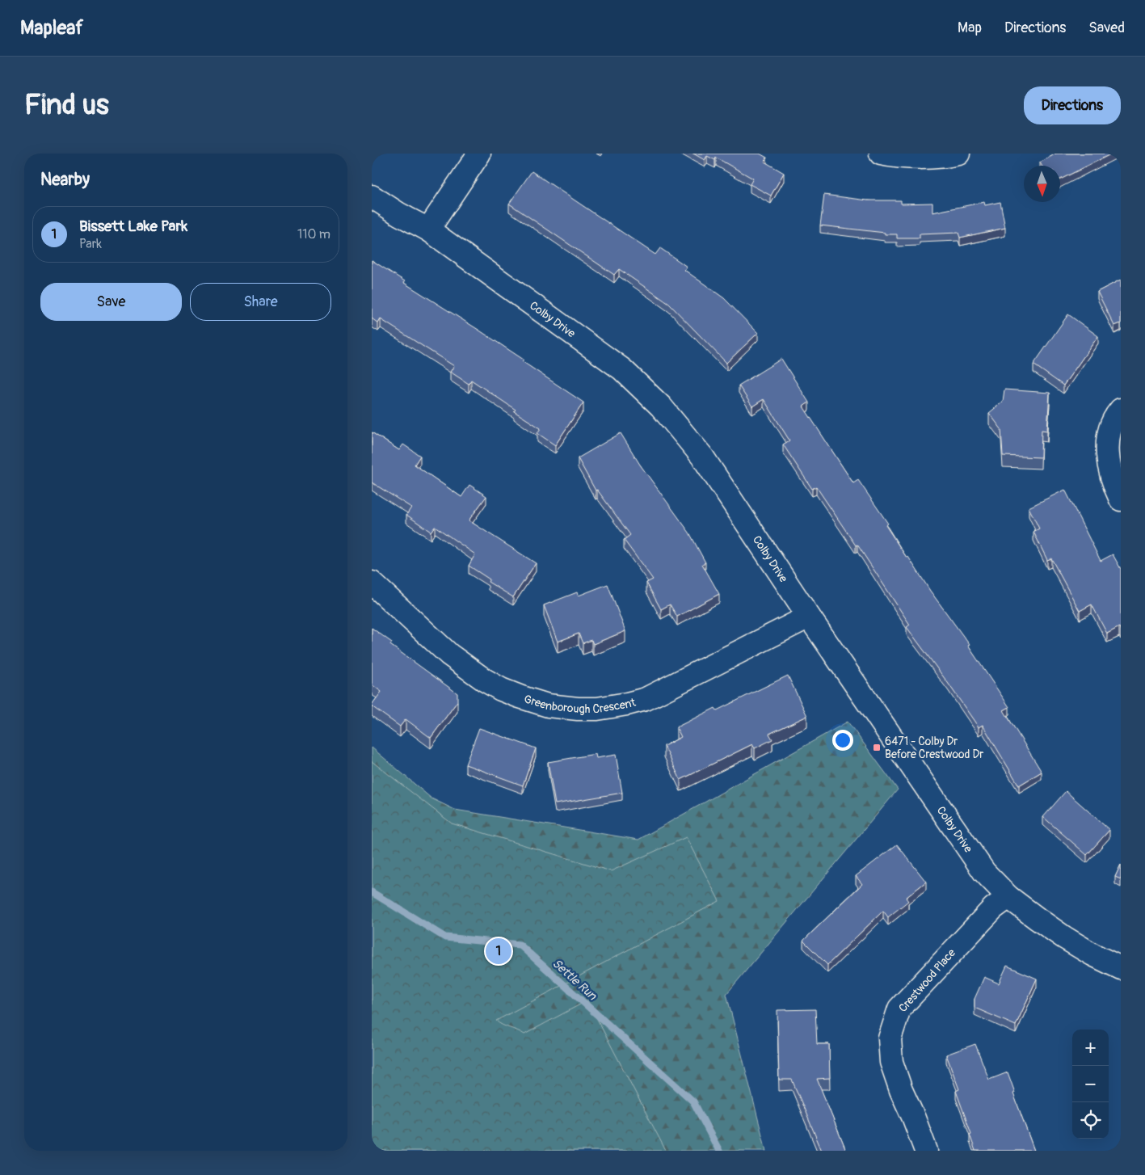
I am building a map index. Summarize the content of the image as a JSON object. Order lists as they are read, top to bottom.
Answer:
{
  "streets": {
    "street": ["Colby Drive", "Greenborough Crescent", "Crestwood Place"]
  },
  "crossings": [
    ["Colby Drive", "Greenborough Crescent"],
    ["Colby Drive", "Crestwood Place"]
  ],
  "water": ["Settle Run"],
  "places": {
    "transit": ["6471 - Colby Dr Before Crestwood Dr"]
  },
  "north": "bottom",
  "page": {
    "header": "Mapleaf",
    "nav": ["Map", "Directions", "Saved"],
    "buttons": [
      "Directions",
      ["Save", "Share"]
    ],
    "title": "Find us",
    "heading": "Nearby",
    "list": [
      {
        "mark": "1",
        "name": "Bissett Lake Park",
        "note": "Park",
        "value": "110 m"
      }
    ],
    "pins": "1",
    "map_buttons": ["+", "−"]
  }
}
